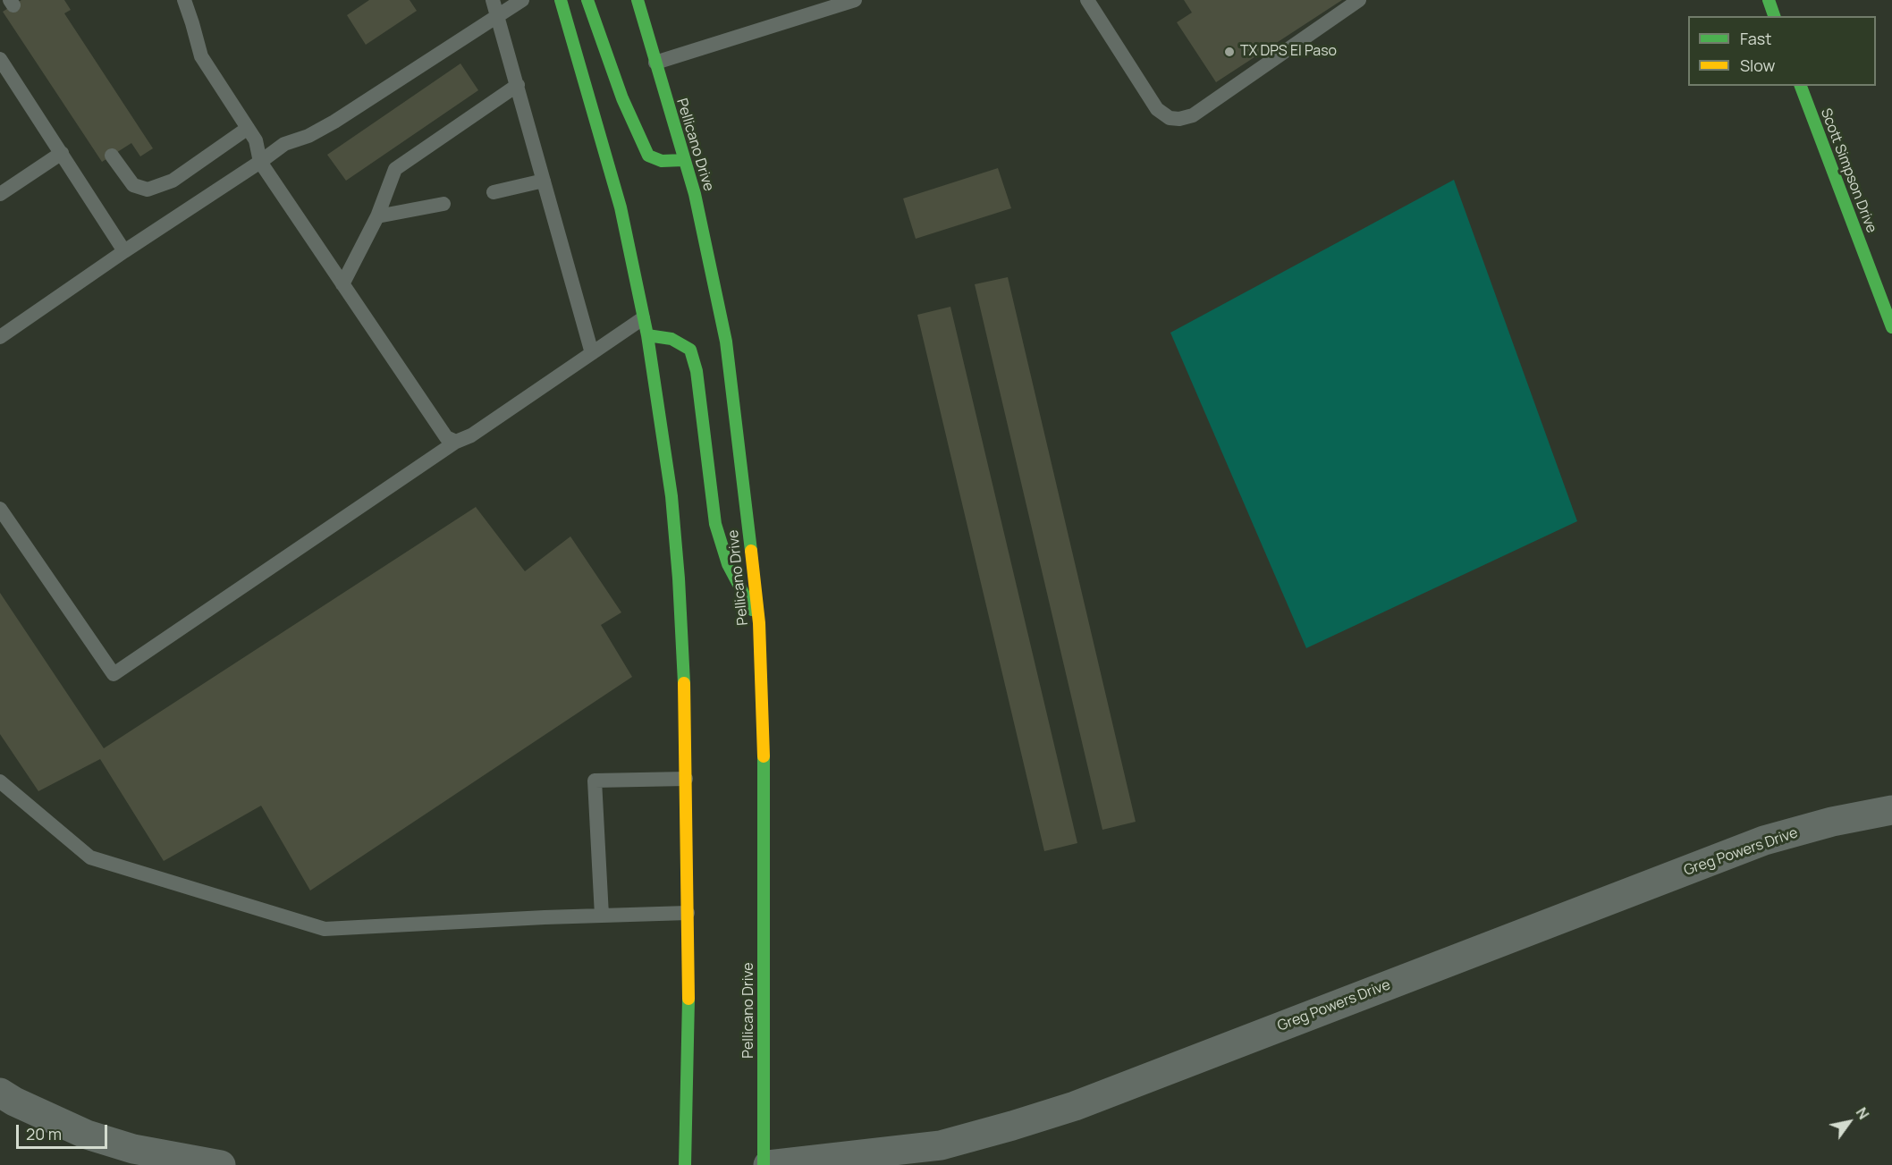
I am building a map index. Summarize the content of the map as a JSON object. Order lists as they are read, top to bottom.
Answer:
{
  "streets": {
    "main road": ["Pellicano Drive", "Scott Simpson Drive"],
    "street": ["Greg Powers Drive"]
  },
  "places": ["TX DPS El Paso"],
  "legend": ["Fast", "Slow"],
  "scale_bar": "20 m",
  "north": "top right"
}
